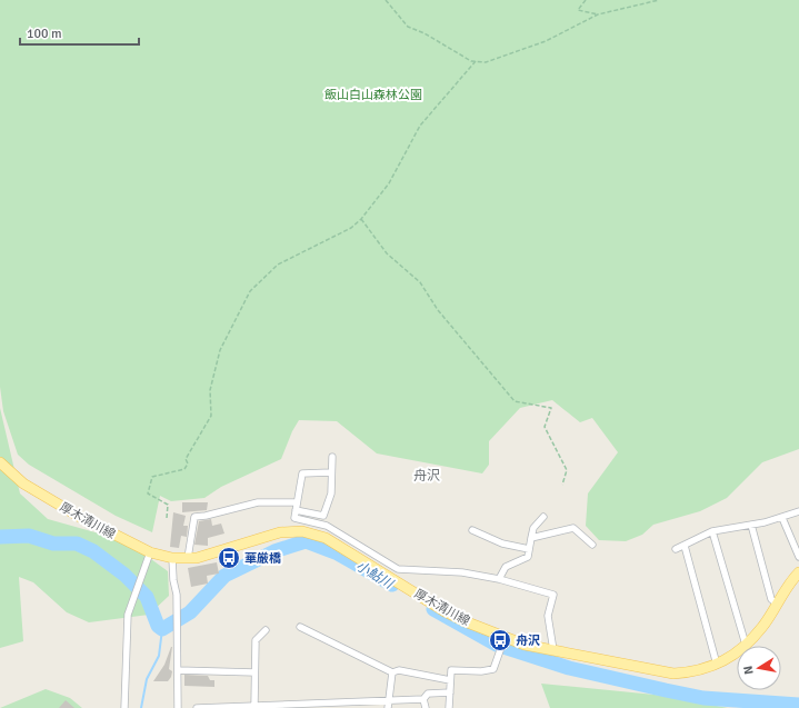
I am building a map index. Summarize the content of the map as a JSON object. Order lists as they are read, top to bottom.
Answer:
{
  "streets": {
    "main road": ["厚木清川線"]
  },
  "districts": ["舟沢"],
  "water": ["小鮎川"],
  "parks": ["飯山白山森林公園"],
  "places": {
    "bus stop": ["華厳橋", "舟沢"]
  },
  "scale_bar": "100 m",
  "north": "left"
}
